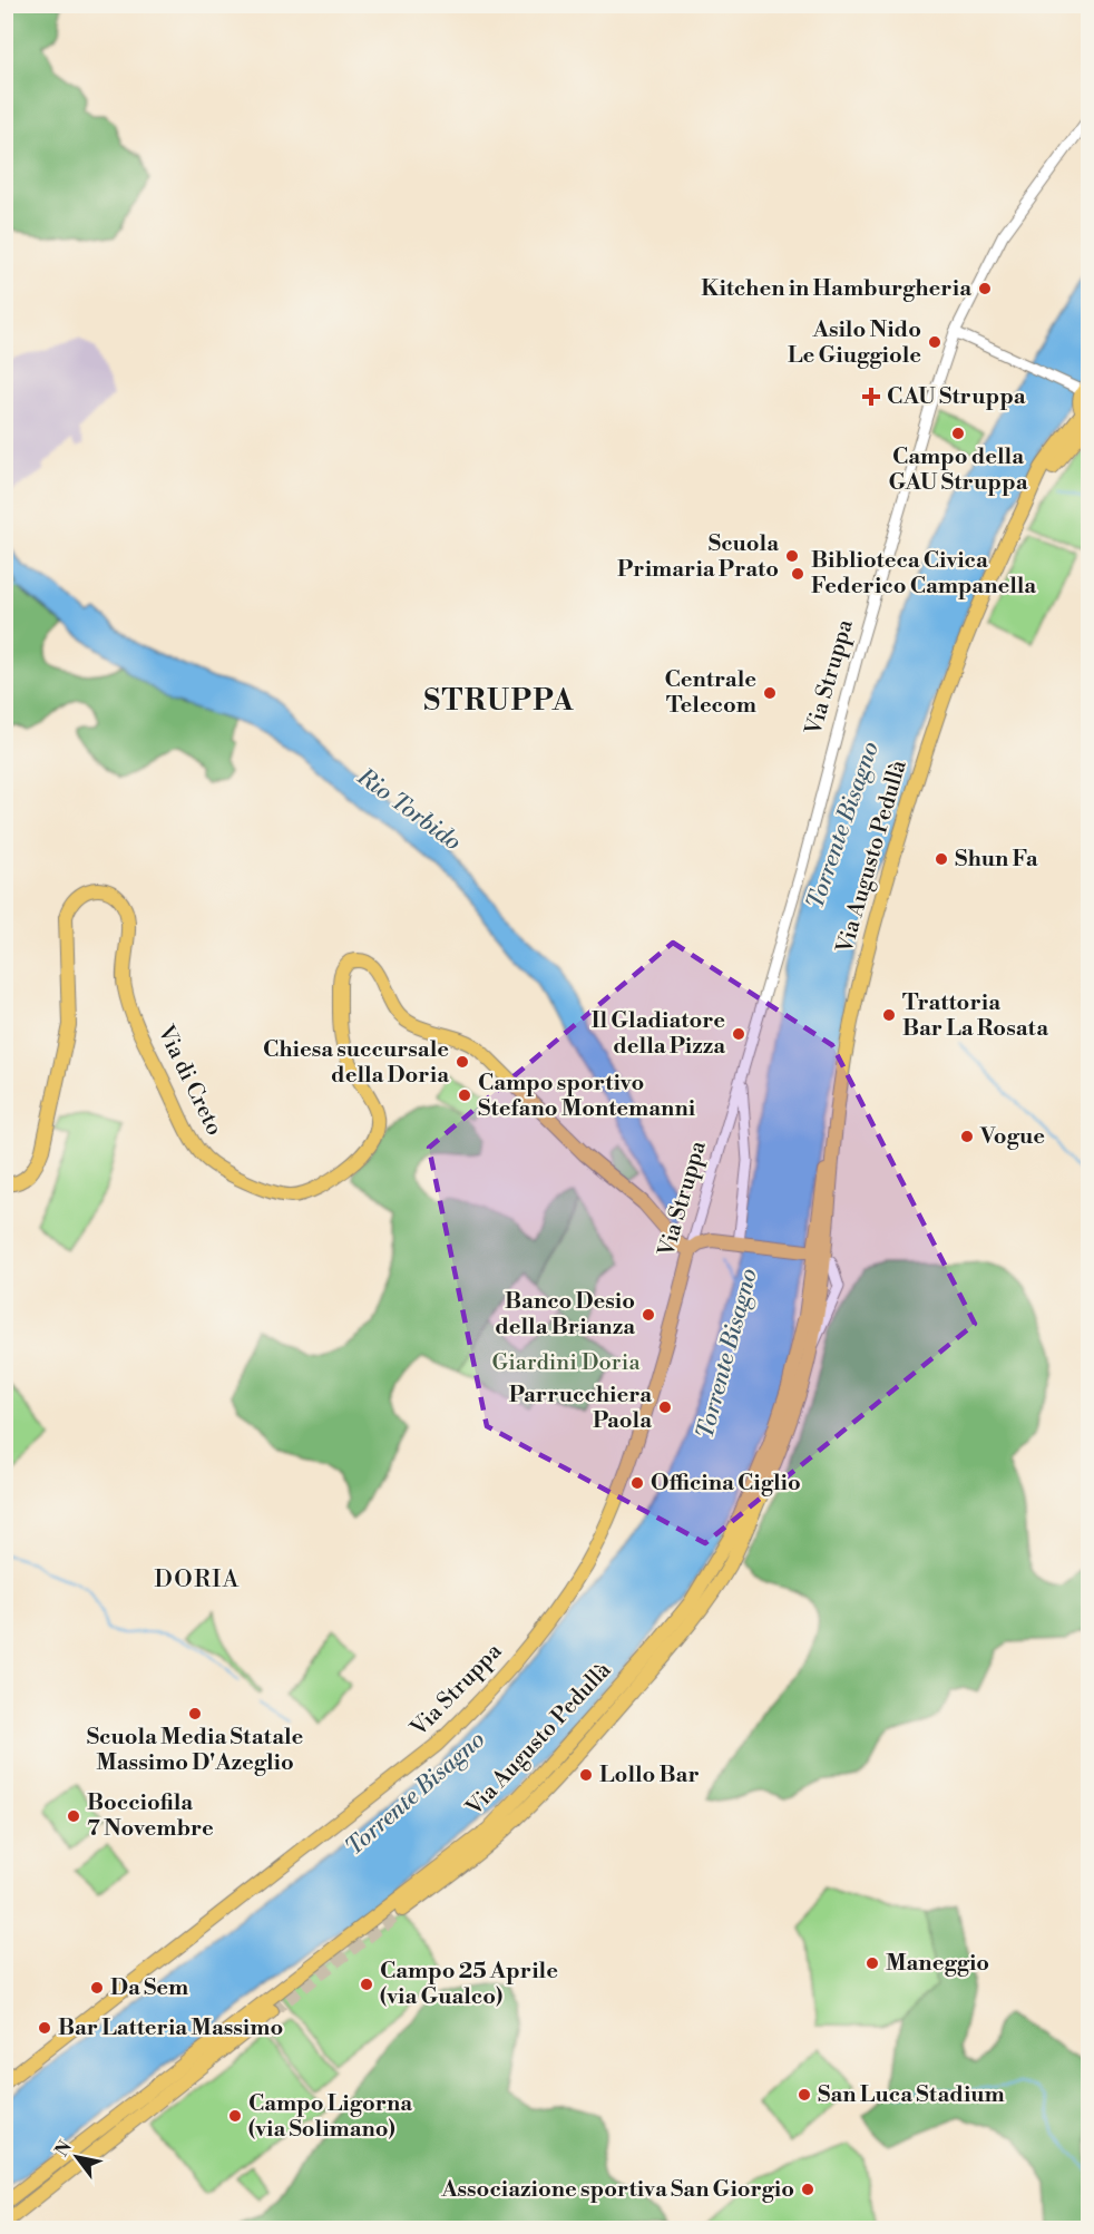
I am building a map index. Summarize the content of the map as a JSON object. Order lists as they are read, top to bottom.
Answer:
{
  "streets": {
    "main road": ["Via Struppa", "Via Augusto Pedullà", "Via di Creto"]
  },
  "crossings": [
    ["Via Struppa", "Via di Creto"]
  ],
  "districts": ["STRUPPA", "DORIA"],
  "water": ["Rio Torbido", "Torrente Bisagno"],
  "parks": ["Giardini Doria"],
  "places": {
    "other": [
      "Kitchen in Hamburgheria",
      "Asilo Nido Le Giuggiole",
      "Campo della GAU Struppa",
      "Scuola Primaria Prato",
      "Biblioteca Civica Federico Campanella",
      "Centrale Telecom",
      "Shun Fa",
      "Trattoria Bar La Rosata",
      "Il Gladiatore della Pizza",
      "Chiesa succursale della Doria",
      "Campo sportivo Stefano Montemanni",
      "Vogue",
      "Banco Desio della Brianza",
      "Parrucchiera Paola",
      "Officina Ciglio",
      "Scuola Media Statale Massimo D'Azeglio",
      "Lollo Bar",
      "Bocciofila 7 Novembre",
      "Maneggio",
      "Campo 25 Aprile (via Gualco)",
      "Da Sem",
      "Bar Latteria Massimo",
      "San Luca Stadium",
      "Campo Ligorna (via Solimano)",
      "Associazione sportiva San Giorgio"
    ],
    "health": ["CAU Struppa"]
  },
  "north": "top left"
}
